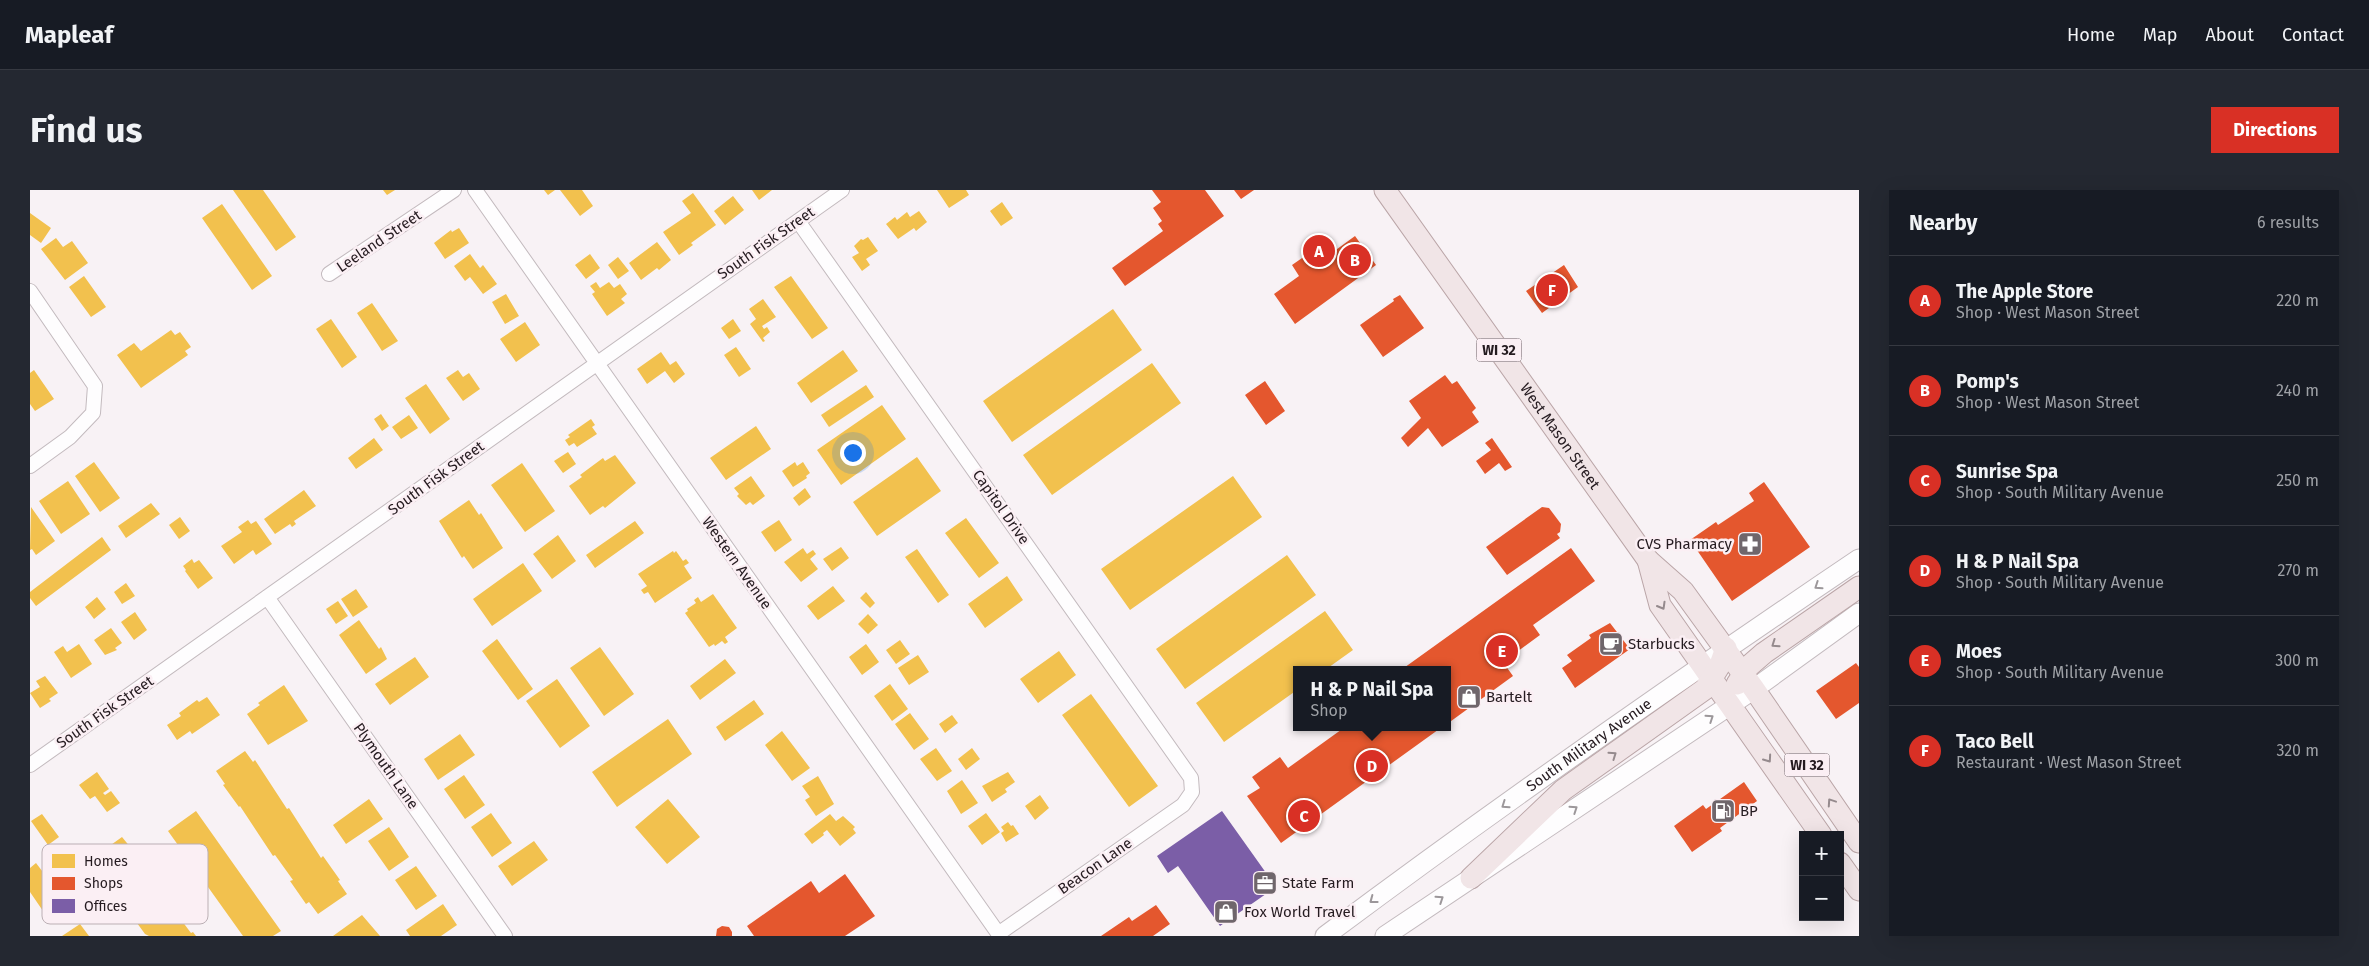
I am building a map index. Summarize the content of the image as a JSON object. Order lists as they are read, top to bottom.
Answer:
{
  "streets": {
    "main road": ["WI 32", "West Mason Street", "South Military Avenue"],
    "street": [
      "Leeland Street",
      "South Fisk Street",
      "Capitol Drive",
      "Western Avenue",
      "Plymouth Lane",
      "Beacon Lane"
    ]
  },
  "crossings": [
    ["South Fisk Street", "Capitol Drive"],
    ["South Fisk Street", "Western Avenue"],
    ["South Fisk Street", "Plymouth Lane"],
    ["West Mason Street", "South Military Avenue"],
    ["Capitol Drive", "Beacon Lane"],
    ["Western Avenue", "Beacon Lane"]
  ],
  "places": {
    "pharmacy": ["CVS Pharmacy"],
    "cafe": ["Starbucks"],
    "shop": ["Bartelt", "Fox World Travel"],
    "fuel station": ["BP"],
    "office": ["State Farm"]
  },
  "legend": ["Homes", "Shops", "Offices"],
  "page": {
    "header": "Mapleaf",
    "nav": [
      "Home",
      "Map",
      "About",
      "Contact"
    ],
    "buttons": "Directions",
    "title": "Find us",
    "heading": ["Nearby", "6 results"],
    "pins": [
      "A",
      "B",
      "F",
      "E",
      "D",
      "C"
    ],
    "list": [
      {
        "mark": "A",
        "name": "The Apple Store",
        "note": "Shop · West Mason Street",
        "value": "220 m"
      },
      {
        "mark": "B",
        "name": "Pomp's",
        "note": "Shop · West Mason Street",
        "value": "240 m"
      },
      {
        "mark": "C",
        "name": "Sunrise Spa",
        "note": "Shop · South Military Avenue",
        "value": "250 m"
      },
      {
        "mark": "D",
        "name": "H & P Nail Spa",
        "note": "Shop · South Military Avenue",
        "value": "270 m"
      },
      {
        "mark": "E",
        "name": "Moes",
        "note": "Shop · South Military Avenue",
        "value": "300 m"
      },
      {
        "mark": "F",
        "name": "Taco Bell",
        "note": "Restaurant · West Mason Street",
        "value": "320 m"
      }
    ],
    "popup": ["H & P Nail Spa", "Shop"],
    "map_buttons": ["+", "−"]
  }
}
